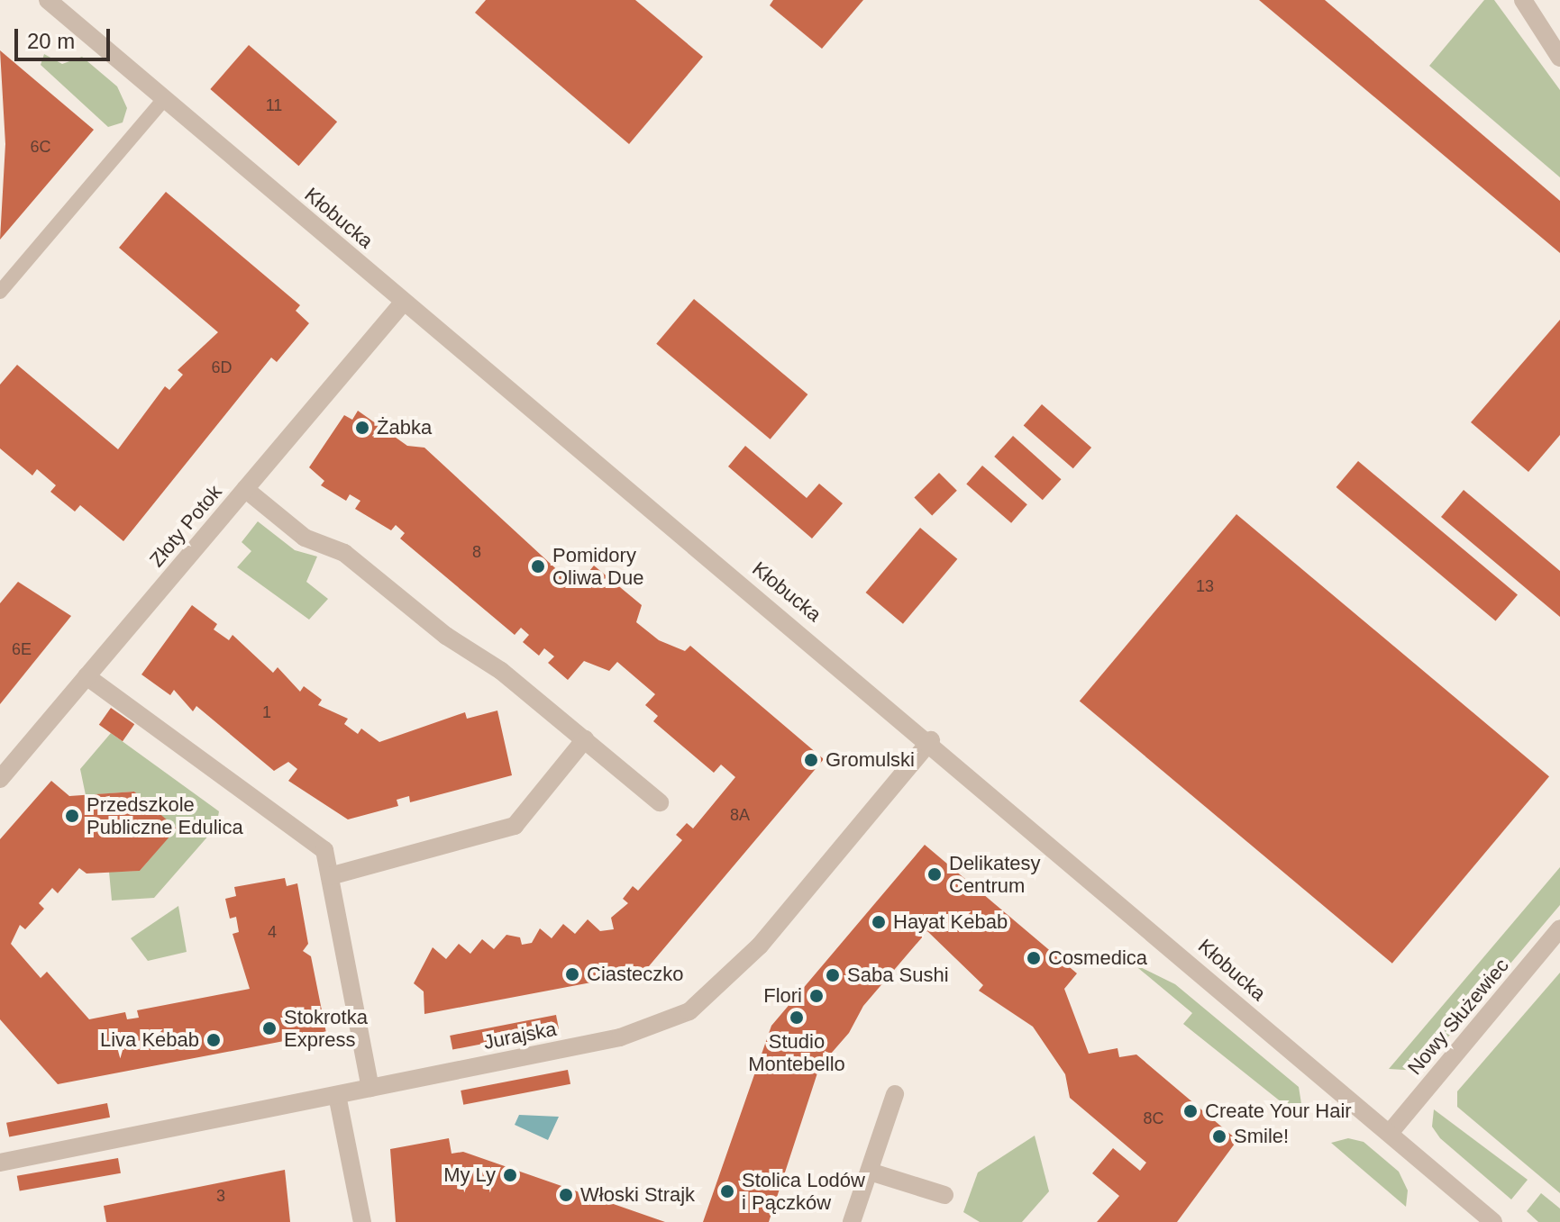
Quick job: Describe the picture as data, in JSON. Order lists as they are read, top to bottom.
{
  "streets": {
    "street": [
      "Kłobucka",
      "Złoty Potok",
      "Nowy Służewiec",
      "Jurajska"
    ]
  },
  "crossings": [
    ["Kłobucka", "Złoty Potok"],
    ["Kłobucka", "Nowy Służewiec"],
    ["Kłobucka", "Jurajska"]
  ],
  "places": [
    "Żabka",
    "Pomidory Oliwa Due",
    "Gromulski",
    "Przedszkole Publiczne Edulica",
    "Delikatesy Centrum",
    "Hayat Kebab",
    "Cosmedica",
    "Ciasteczko",
    "Saba Sushi",
    "Flori",
    "Studio Montebello",
    "Stokrotka Express",
    "Liva Kebab",
    "Create Your Hair",
    "Smile!",
    "My Ly",
    "Stolica Lodów i Pączków",
    "Włoski Strajk"
  ],
  "house_numbers": [
    "11",
    "6C",
    "6D",
    "8",
    "13",
    "6E",
    "1",
    "8A",
    "4",
    "8C",
    "3"
  ],
  "scale_bar": "20 m"
}
